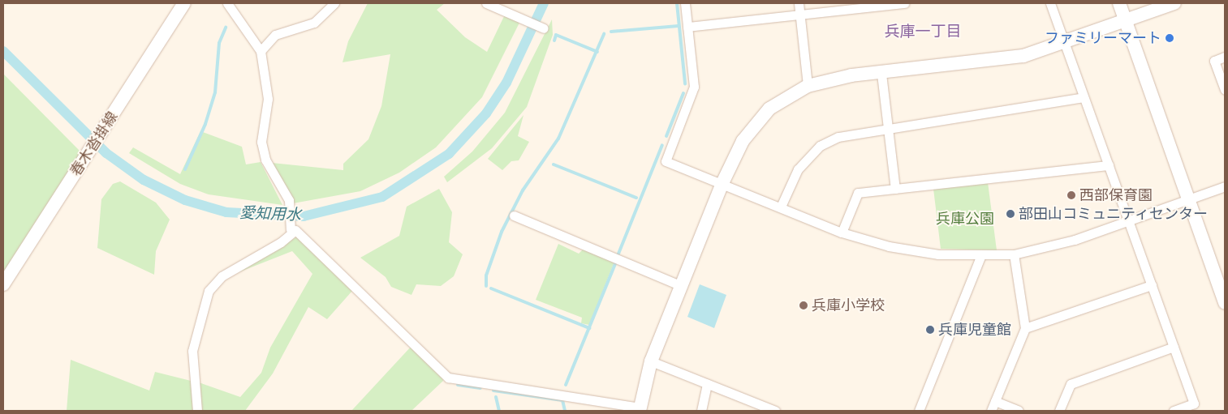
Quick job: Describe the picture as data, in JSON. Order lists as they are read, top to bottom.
{
  "streets": {
    "street": ["春木沓掛線"]
  },
  "districts": ["兵庫一丁目"],
  "water": ["愛知用水"],
  "parks": ["兵庫公園"],
  "places": [
    "ファミリーマート",
    "西部保育園",
    "部田山コミュニティセンター",
    "兵庫小学校",
    "兵庫児童館"
  ]
}
